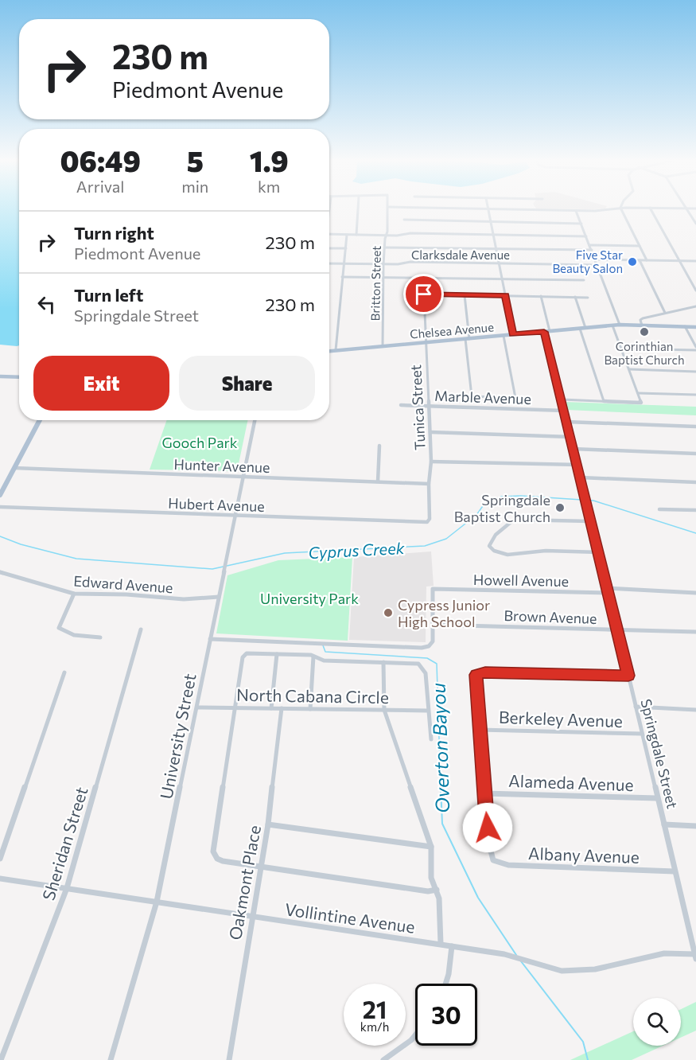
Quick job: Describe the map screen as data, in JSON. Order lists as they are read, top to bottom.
{
  "streets": {
    "main road": ["Chelsea Avenue"],
    "street": [
      "Clarksdale Avenue",
      "Britton Street",
      "Marble Avenue",
      "Tunica Street",
      "Hunter Avenue",
      "Hubert Avenue",
      "Howell Avenue",
      "Edward Avenue",
      "Brown Avenue",
      "North Cabana Circle",
      "Berkeley Avenue",
      "University Street",
      "Springdale Street",
      "Alameda Avenue",
      "Sheridan Street",
      "Albany Avenue",
      "Oakmont Place",
      "Vollintine Avenue"
    ]
  },
  "crossings": [
    ["Clarksdale Avenue", "Britton Street"],
    ["Britton Street", "Chelsea Avenue"],
    ["Chelsea Avenue", "Tunica Street"],
    ["Chelsea Avenue", "Springdale Street"],
    ["Marble Avenue", "Tunica Street"],
    ["Marble Avenue", "Springdale Street"],
    ["Tunica Street", "Hunter Avenue"],
    ["Tunica Street", "Hubert Avenue"],
    ["Hunter Avenue", "University Street"],
    ["Hubert Avenue", "University Street"],
    ["Howell Avenue", "Brown Avenue"],
    ["Howell Avenue", "Springdale Street"],
    ["Edward Avenue", "University Street"],
    ["Brown Avenue", "Springdale Street"],
    ["North Cabana Circle", "University Street"],
    ["North Cabana Circle", "Oakmont Place"],
    ["Berkeley Avenue", "Springdale Street"],
    ["University Street", "Vollintine Avenue"],
    ["Springdale Street", "Alameda Avenue"],
    ["Springdale Street", "Albany Avenue"],
    ["Springdale Street", "Vollintine Avenue"],
    ["Alameda Avenue", "Albany Avenue"],
    ["Sheridan Street", "Vollintine Avenue"],
    ["Oakmont Place", "Vollintine Avenue"]
  ],
  "water": ["Cyprus Creek", "Overton Bayou"],
  "parks": ["Gooch Park", "University Park"],
  "places": [
    "Five Star Beauty Salon",
    "Corinthian Baptist Church",
    "Springdale Baptist Church",
    "Cypress Junior High School"
  ],
  "page": {
    "turn": ["230 m", "Piedmont Avenue"],
    "eta": [
      "06:49",
      "Arrival",
      "5",
      "min",
      "1.9",
      "km"
    ],
    "list": [
      {
        "name": "Turn right",
        "note": "Piedmont Avenue",
        "value": "230 m"
      },
      {
        "name": "Turn left",
        "note": "Springdale Street",
        "value": "230 m"
      }
    ],
    "buttons": ["Exit", "Share"],
    "speed": "21 km/h",
    "limit": "30"
  }
}
